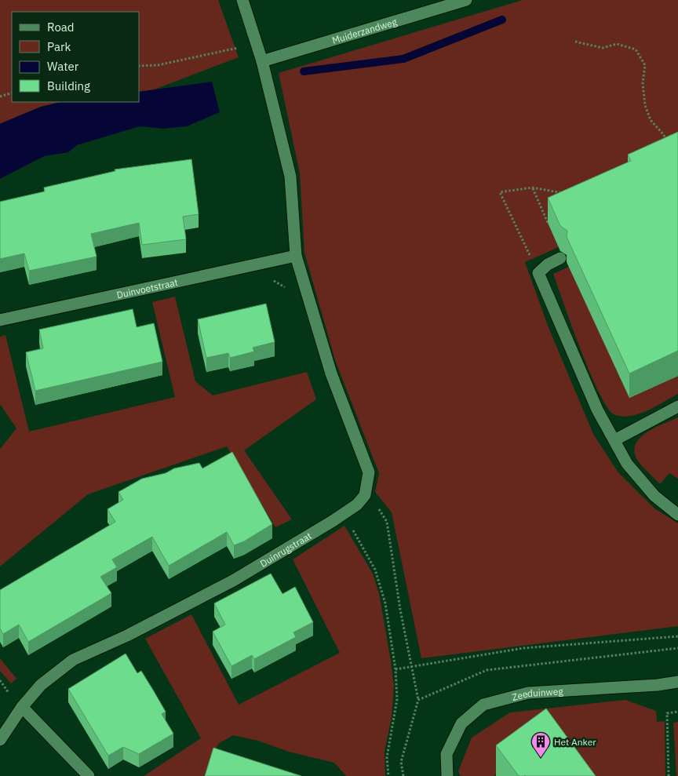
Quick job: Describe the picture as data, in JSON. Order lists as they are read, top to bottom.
{
  "streets": {
    "street": [
      "Muiderzandweg",
      "Duinvoetstraat",
      "Duinrugstraat",
      "Zeeduinweg"
    ]
  },
  "places": {
    "building": ["Het Anker"]
  },
  "legend": [
    "Road",
    "Park",
    "Water",
    "Building"
  ]
}
